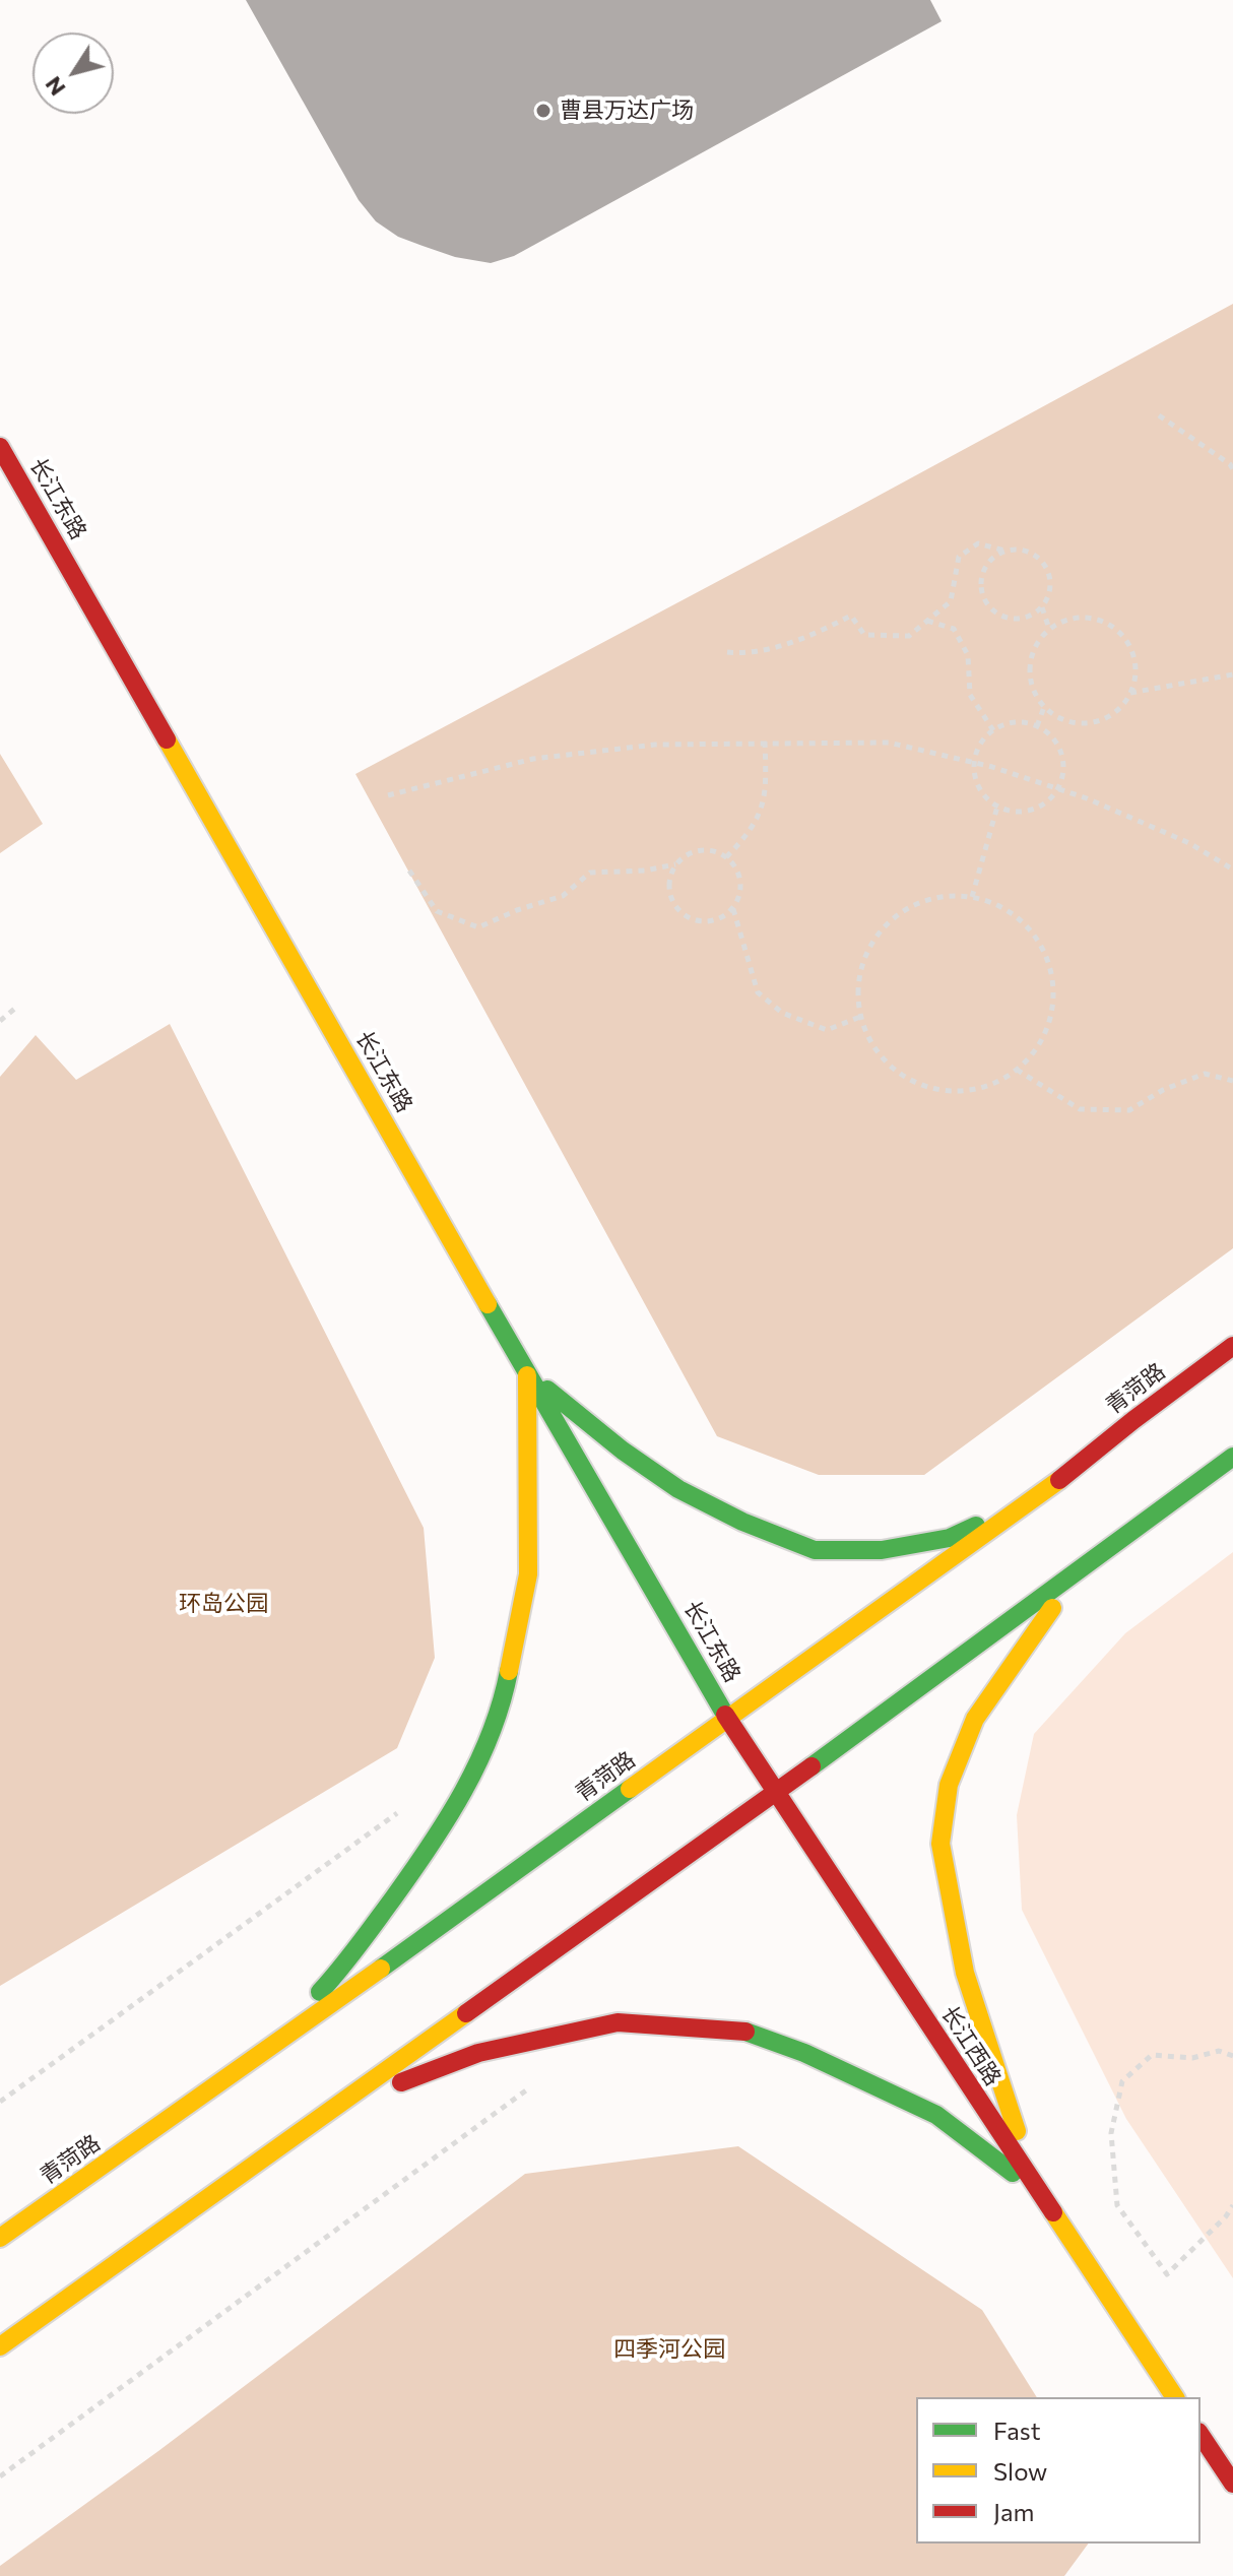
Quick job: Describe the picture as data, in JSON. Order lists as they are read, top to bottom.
{
  "streets": {
    "main road": ["长江东路", "青菏路", "长江西路"]
  },
  "crossings": [
    ["长江东路", "青菏路"],
    ["长江东路", "长江西路"],
    ["青菏路", "长江西路"]
  ],
  "parks": ["环岛公园", "四季河公园"],
  "places": ["曹县万达广场"],
  "legend": ["Fast", "Slow", "Jam"],
  "north": "bottom left"
}
